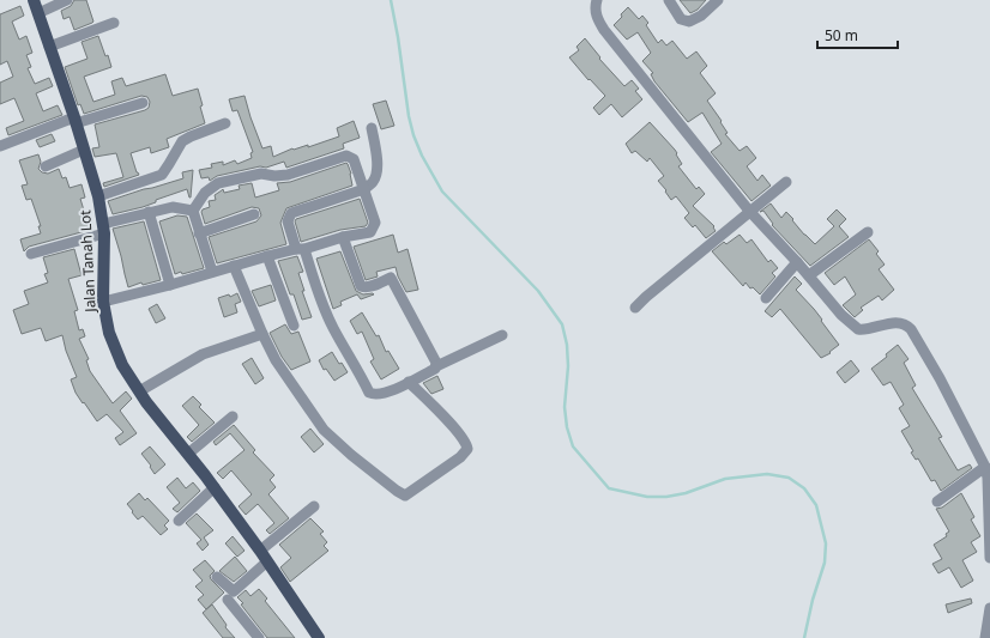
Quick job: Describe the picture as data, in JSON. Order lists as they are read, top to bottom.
{
  "streets": {
    "main road": ["Jalan Tanah Lot"]
  },
  "scale_bar": "50 m"
}
